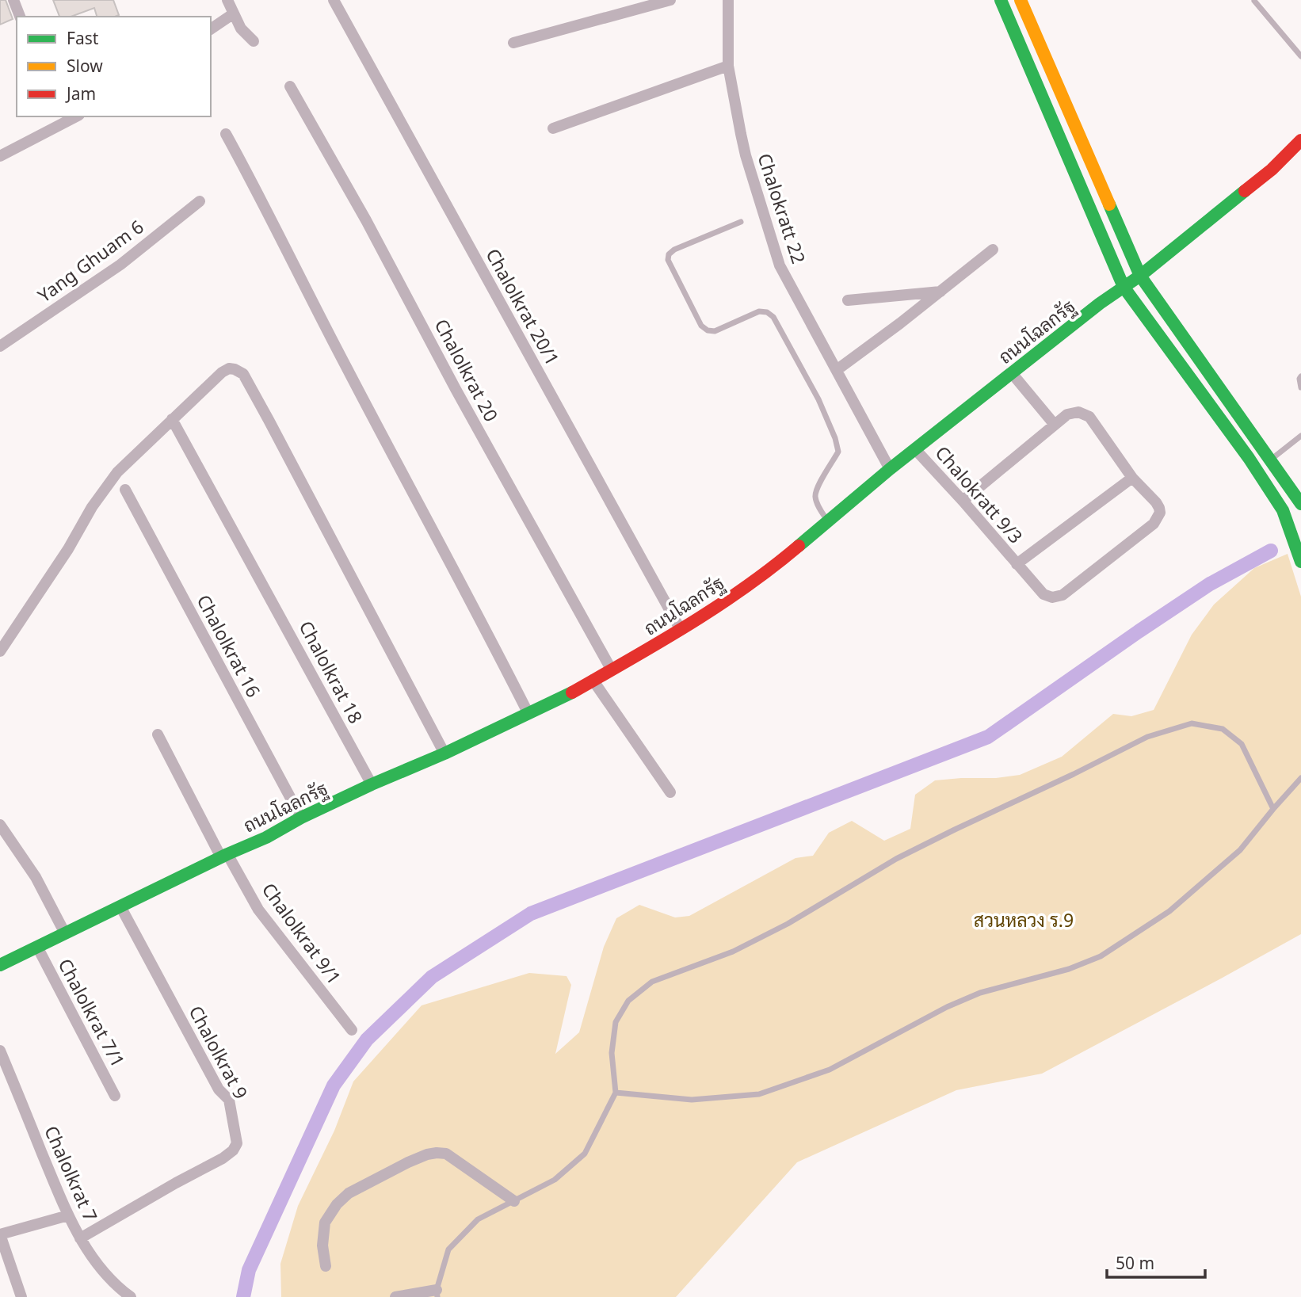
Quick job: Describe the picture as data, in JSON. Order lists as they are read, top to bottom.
{
  "streets": {
    "street": [
      "Chalokratt 22",
      "Yang Ghuam 6",
      "Chalolkrat 20/1",
      "ถนนโฉลกรัฐ",
      "Chalolkrat 20",
      "Chalokratt 9/3",
      "Chalolkrat 16",
      "Chalolkrat 18",
      "Chalolkrat 9/1",
      "Chalolkrat 7/1",
      "Chalolkrat 9",
      "Chalolkrat 7"
    ]
  },
  "crossings": [
    ["Chalokratt 22", "ถนนโฉลกรัฐ"],
    ["Chalolkrat 20/1", "ถนนโฉลกรัฐ"],
    ["ถนนโฉลกรัฐ", "Chalolkrat 20"],
    ["ถนนโฉลกรัฐ", "Chalokratt 9/3"],
    ["ถนนโฉลกรัฐ", "Chalolkrat 16"],
    ["ถนนโฉลกรัฐ", "Chalolkrat 18"],
    ["ถนนโฉลกรัฐ", "Chalolkrat 9/1"],
    ["ถนนโฉลกรัฐ", "Chalolkrat 7/1"],
    ["ถนนโฉลกรัฐ", "Chalolkrat 9"],
    ["Chalolkrat 9", "Chalolkrat 7"]
  ],
  "parks": ["สวนหลวง ร.9"],
  "legend": ["Fast", "Slow", "Jam"],
  "scale_bar": "50 m"
}
